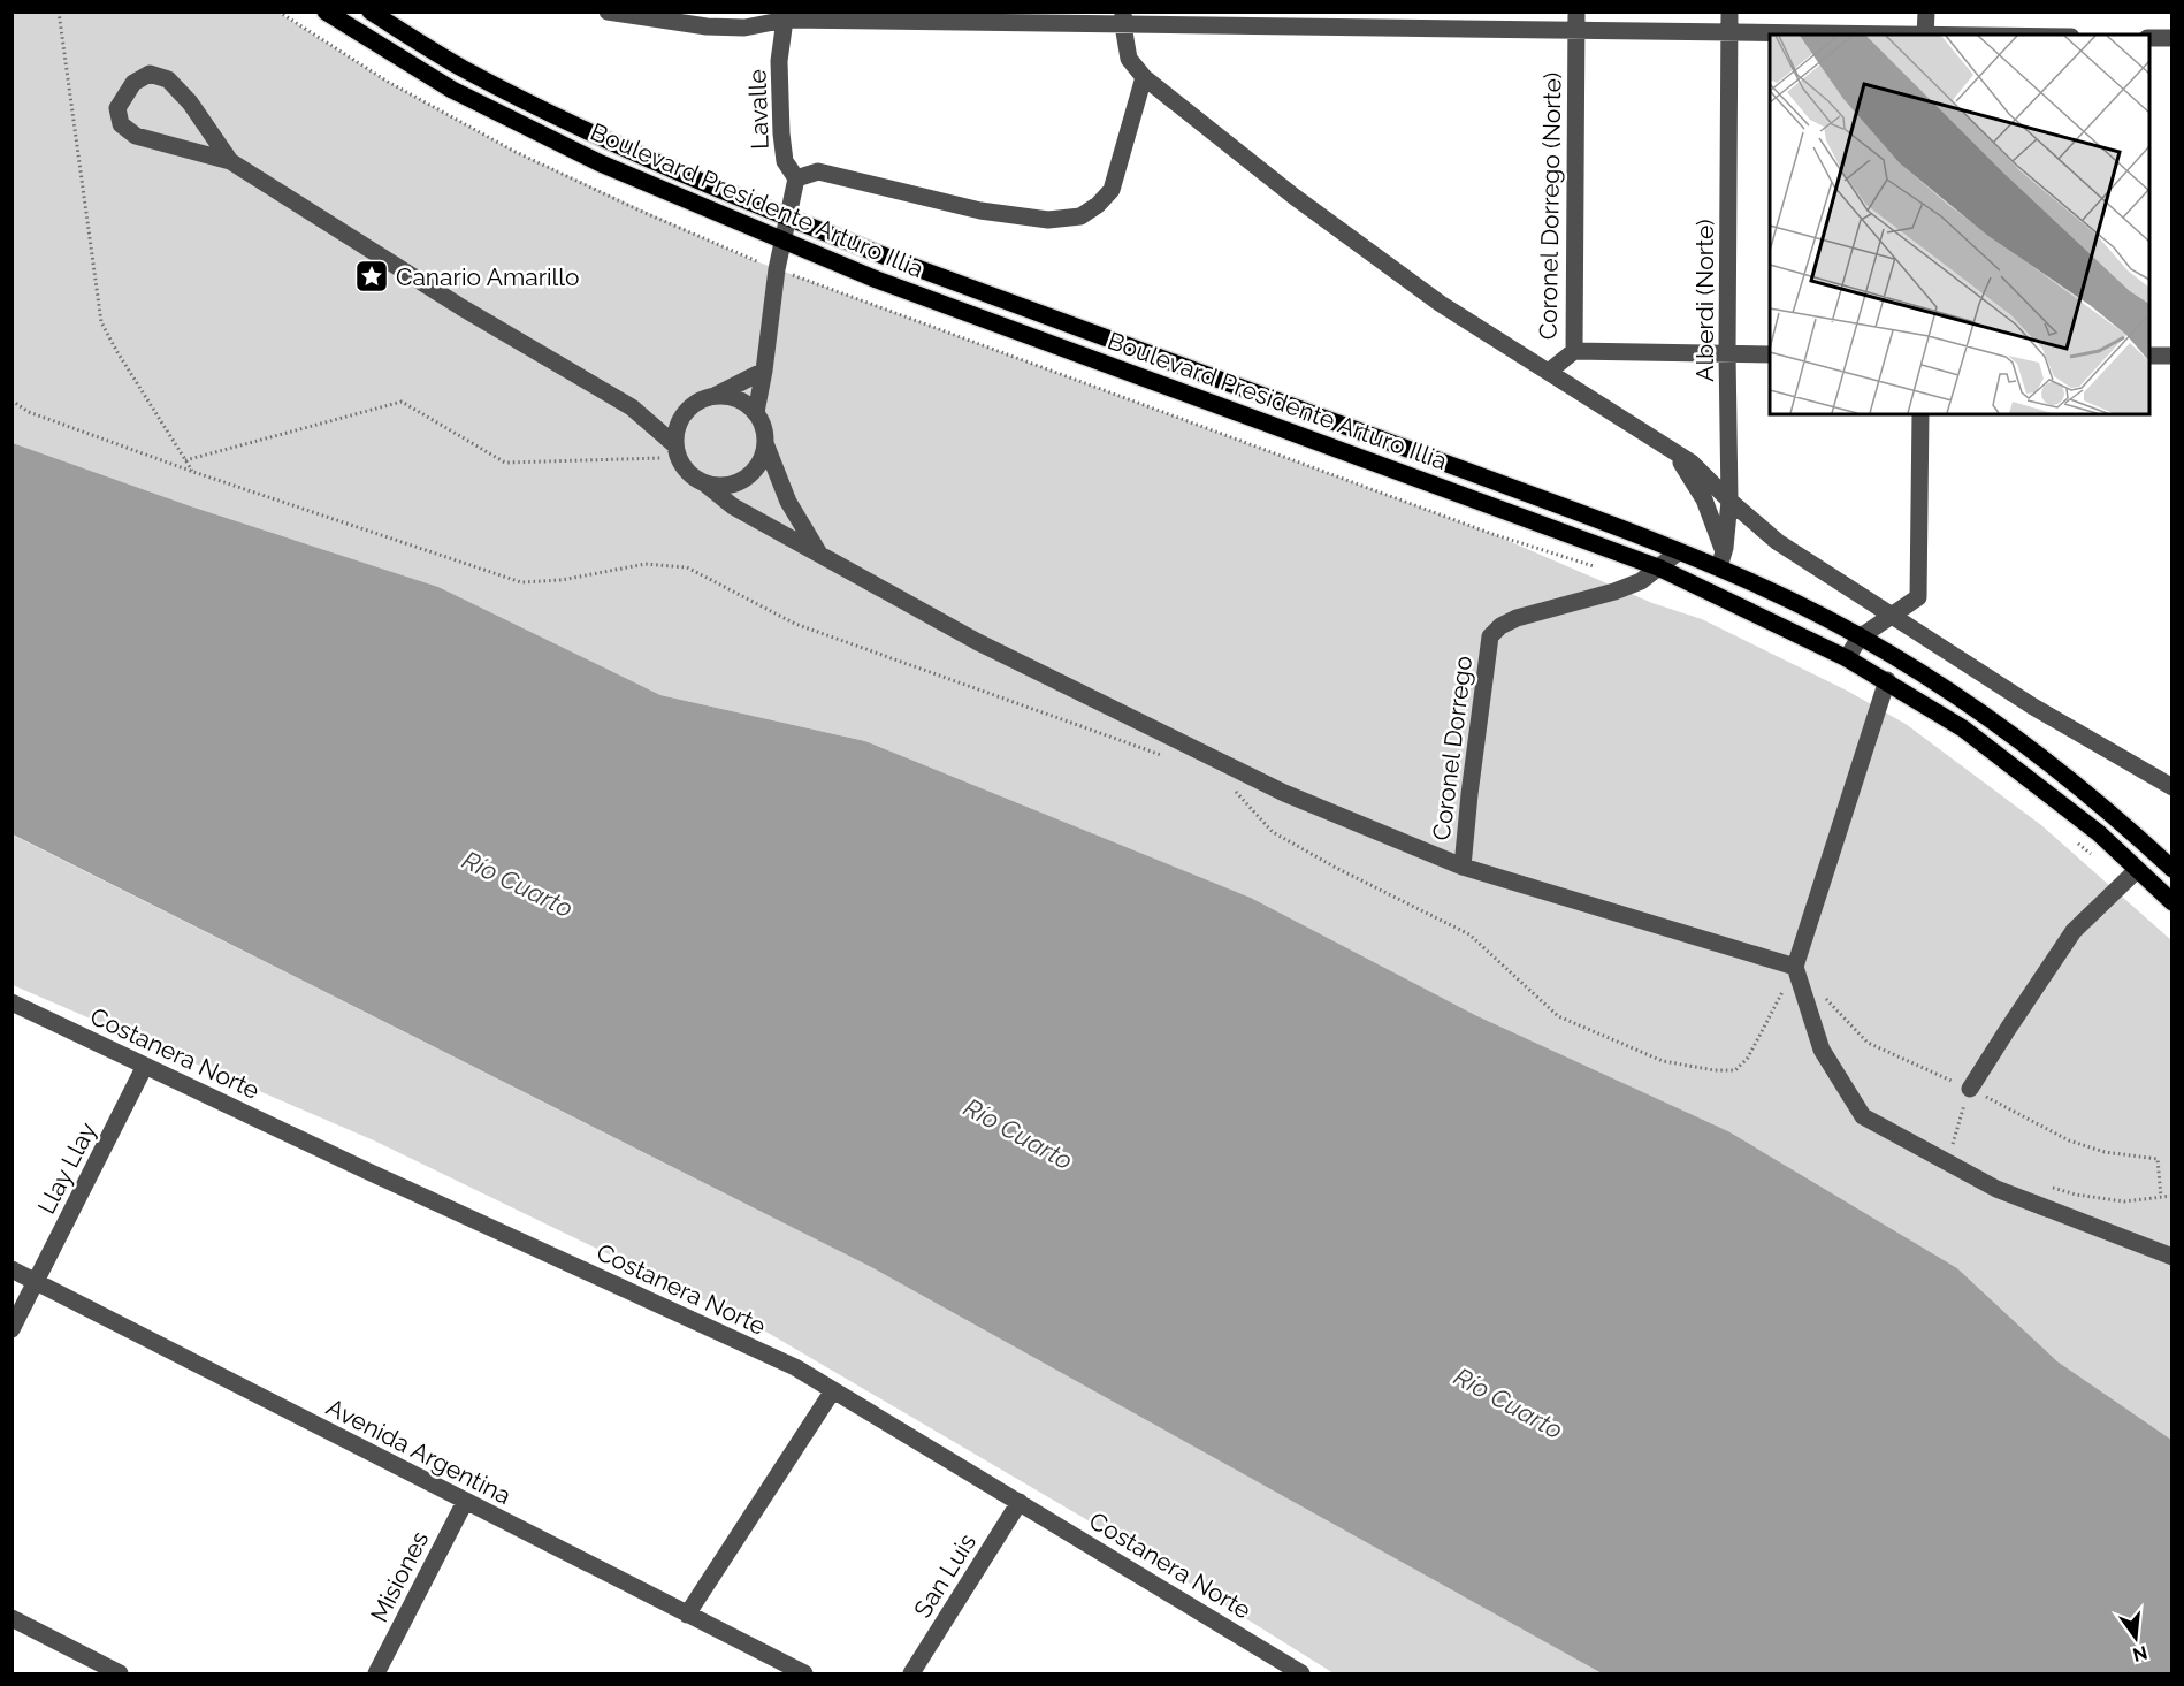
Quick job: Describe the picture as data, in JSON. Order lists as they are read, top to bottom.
{
  "streets": {
    "main road": ["Boulevard Presidente Arturo Illia"],
    "street": [
      "Lavalle",
      "Coronel Dorrego (Norte)",
      "Alberdi (Norte)",
      "Coronel Dorrego",
      "Costanera Norte",
      "Llay Llay",
      "Avenida Argentina",
      "San Luis",
      "Misiones"
    ]
  },
  "crossings": [
    ["Boulevard Presidente Arturo Illia", "Alberdi (Norte)"],
    ["Boulevard Presidente Arturo Illia", "Coronel Dorrego"],
    ["Costanera Norte", "Llay Llay"],
    ["Costanera Norte", "San Luis"],
    ["Llay Llay", "Avenida Argentina"],
    ["Avenida Argentina", "Misiones"]
  ],
  "water": ["Río Cuarto"],
  "places": {
    "place": ["Canario Amarillo"]
  },
  "north": "bottom"
}
